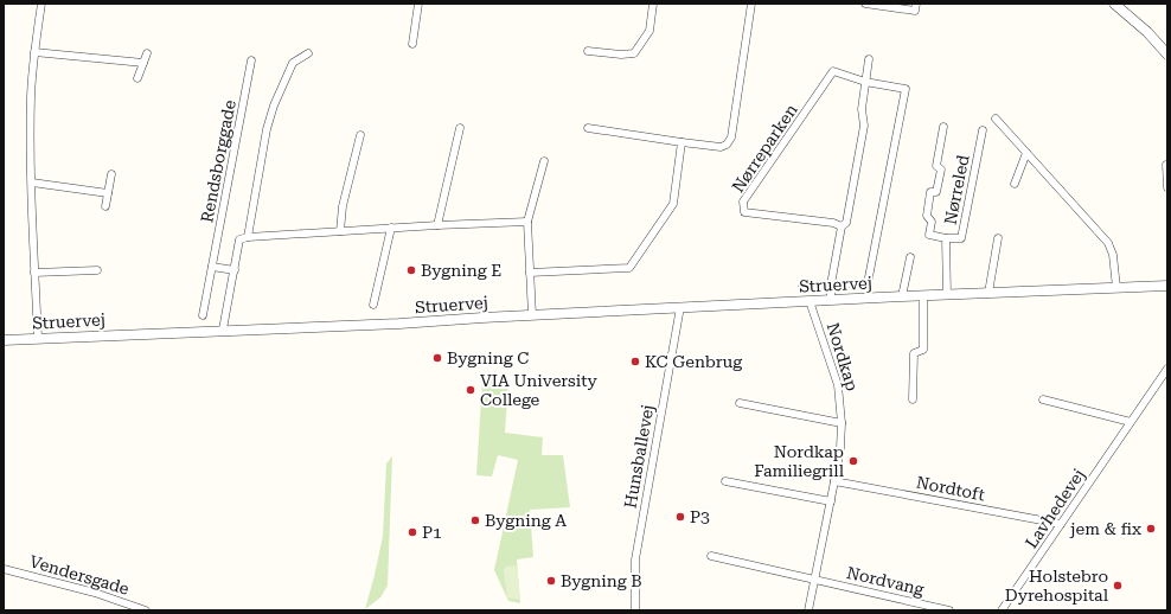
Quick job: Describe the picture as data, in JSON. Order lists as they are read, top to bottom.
{
  "streets": {
    "street": [
      "Nørreparken",
      "Rendsborggade",
      "Nørreled",
      "Struervej",
      "Nordkap",
      "Hunsballevej",
      "Nordtoft",
      "Lavhedevej",
      "Vendersgade",
      "Nordvang"
    ]
  },
  "crossings": [
    ["Nørreled", "Struervej"],
    ["Struervej", "Nordkap"],
    ["Struervej", "Hunsballevej"],
    ["Nordkap", "Nordtoft"],
    ["Nordkap", "Nordvang"],
    ["Nordtoft", "Lavhedevej"]
  ],
  "places": [
    "Bygning E",
    "Bygning C",
    "KC Genbrug",
    "VIA University College",
    "Nordkap Familiegrill",
    "P3",
    "Bygning A",
    "jem & fix",
    "P1",
    "Bygning B",
    "Holstebro Dyrehospital"
  ]
}
